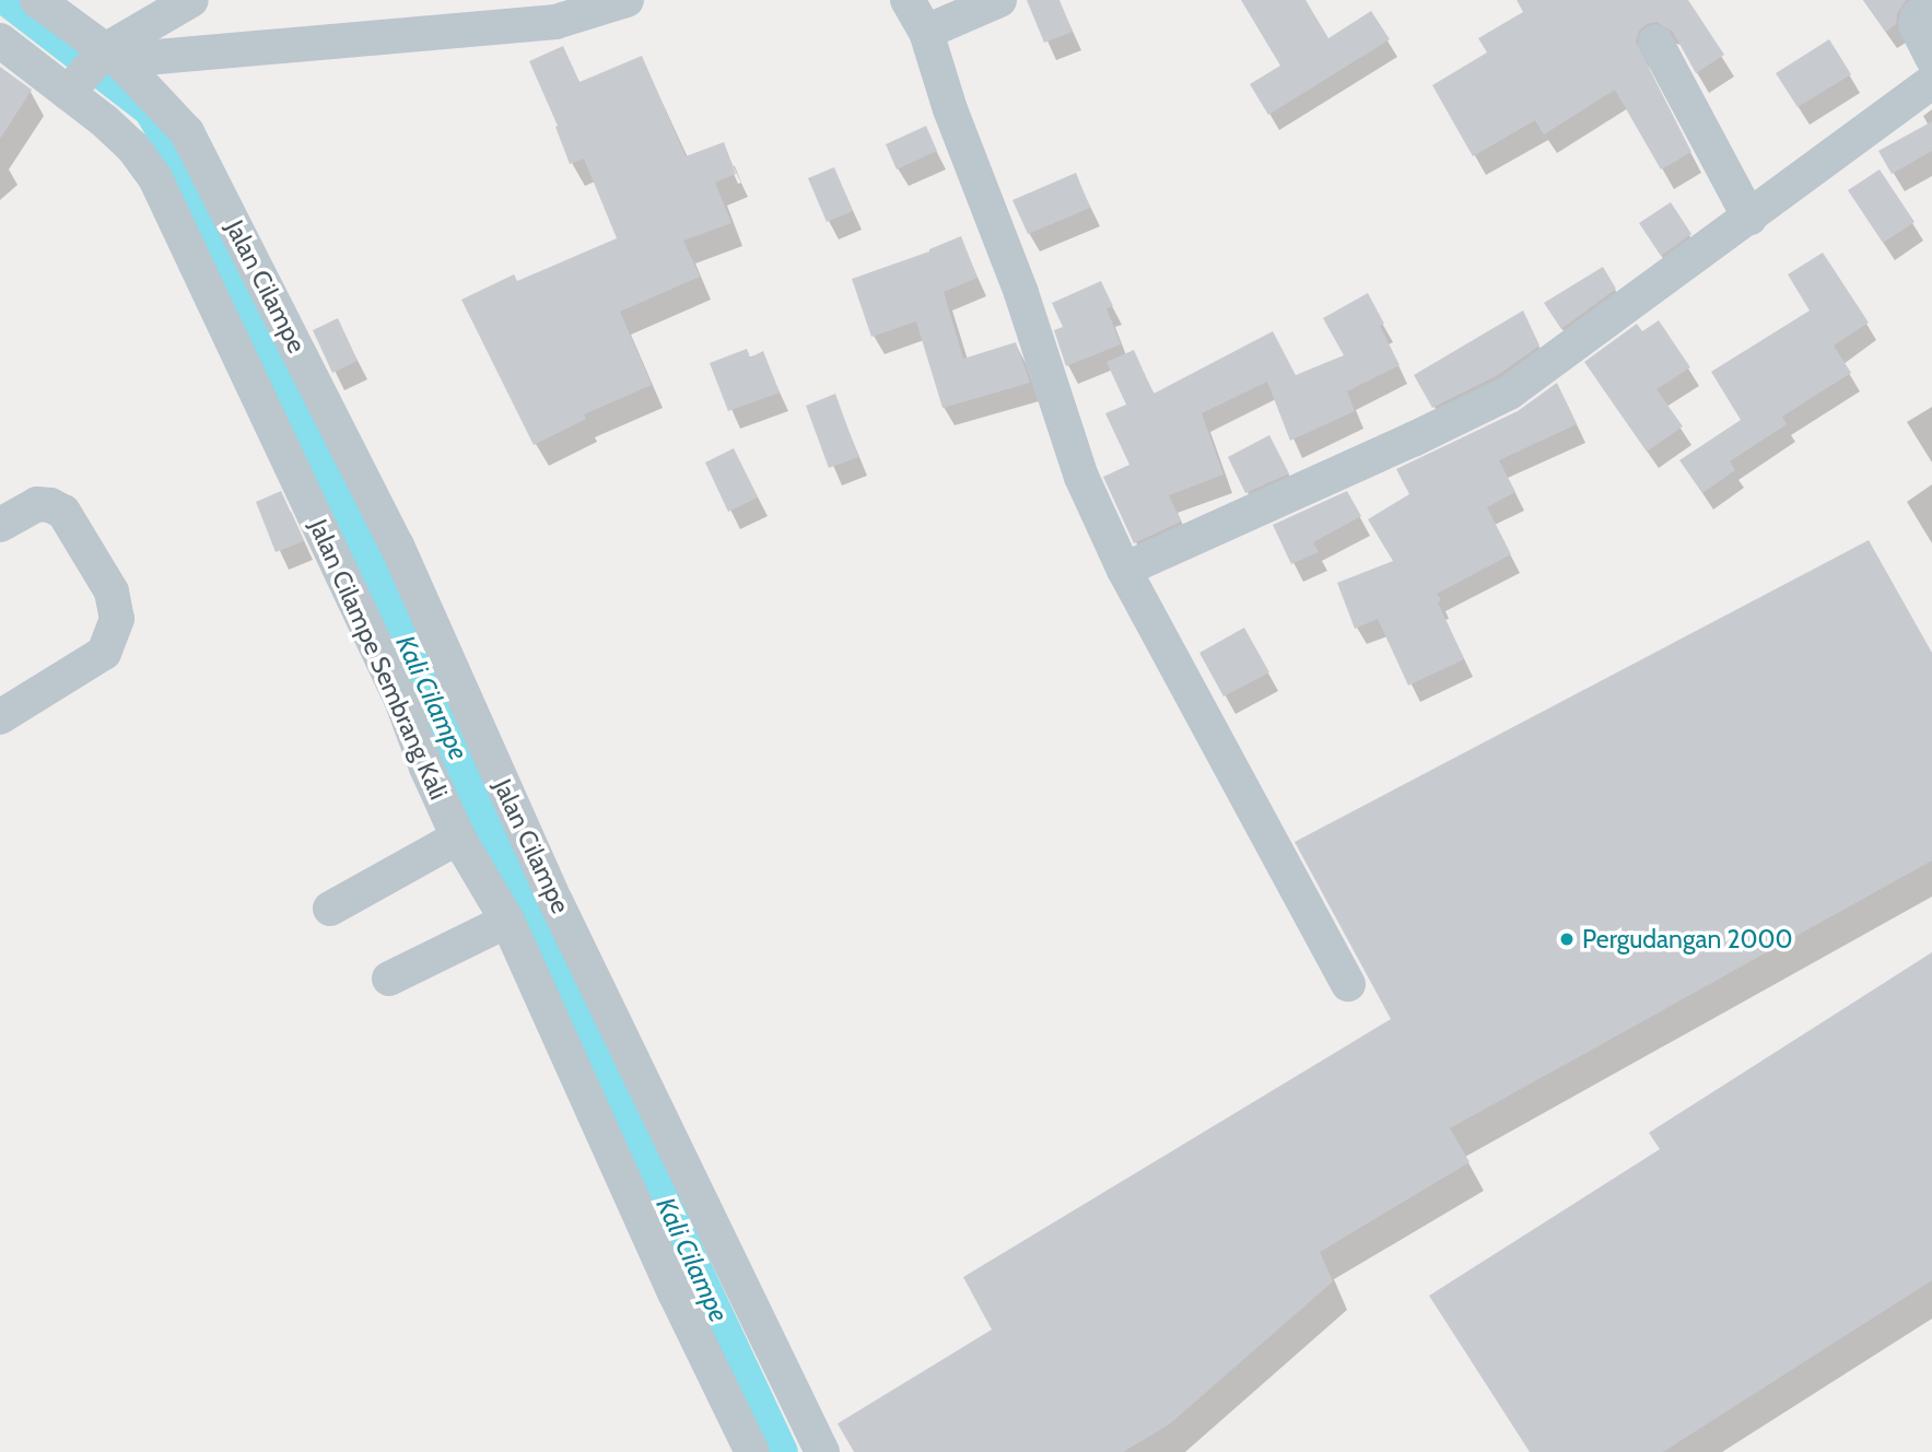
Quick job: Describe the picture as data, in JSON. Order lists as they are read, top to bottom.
{
  "streets": {
    "street": ["Jalan Cilampe", "Jalan Cilampe Sembrang Kali"]
  },
  "water": ["Kali Cilampe"],
  "places": ["Pergudangan 2000"]
}
